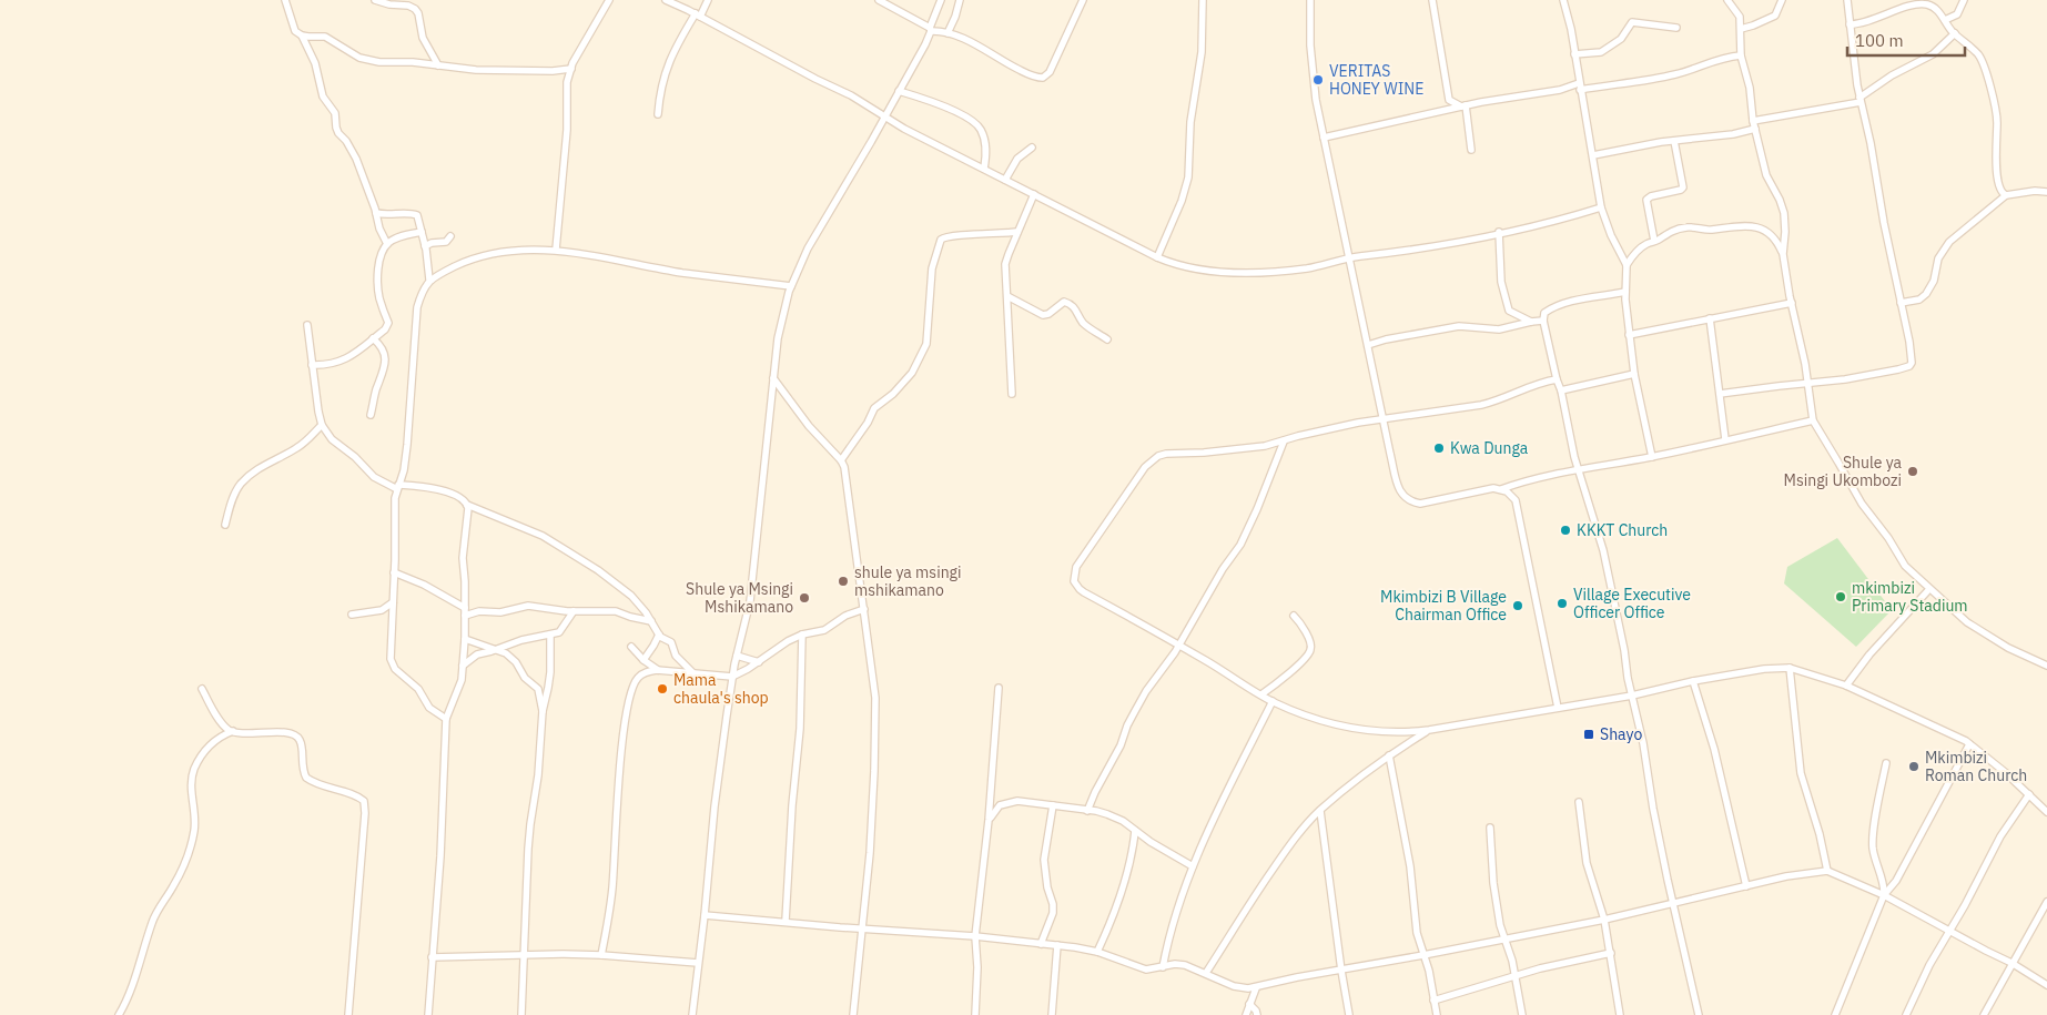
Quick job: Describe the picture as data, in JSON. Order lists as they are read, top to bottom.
{
  "places": {
    "other": [
      "VERITAS HONEY WINE",
      "Kwa Dunga",
      "Shule ya Msingi Ukombozi",
      "KKKT Church",
      "shule ya msingi mshikamano",
      "mkimbizi Primary Stadium",
      "Shule ya Msingi Mshikamano",
      "Village Executive Officer Office",
      "Mkimbizi B Village Chairman Office",
      "Mama chaula's shop",
      "Mkimbizi Roman Church"
    ],
    "transit": ["Shayo"]
  },
  "scale_bar": "100 m"
}
